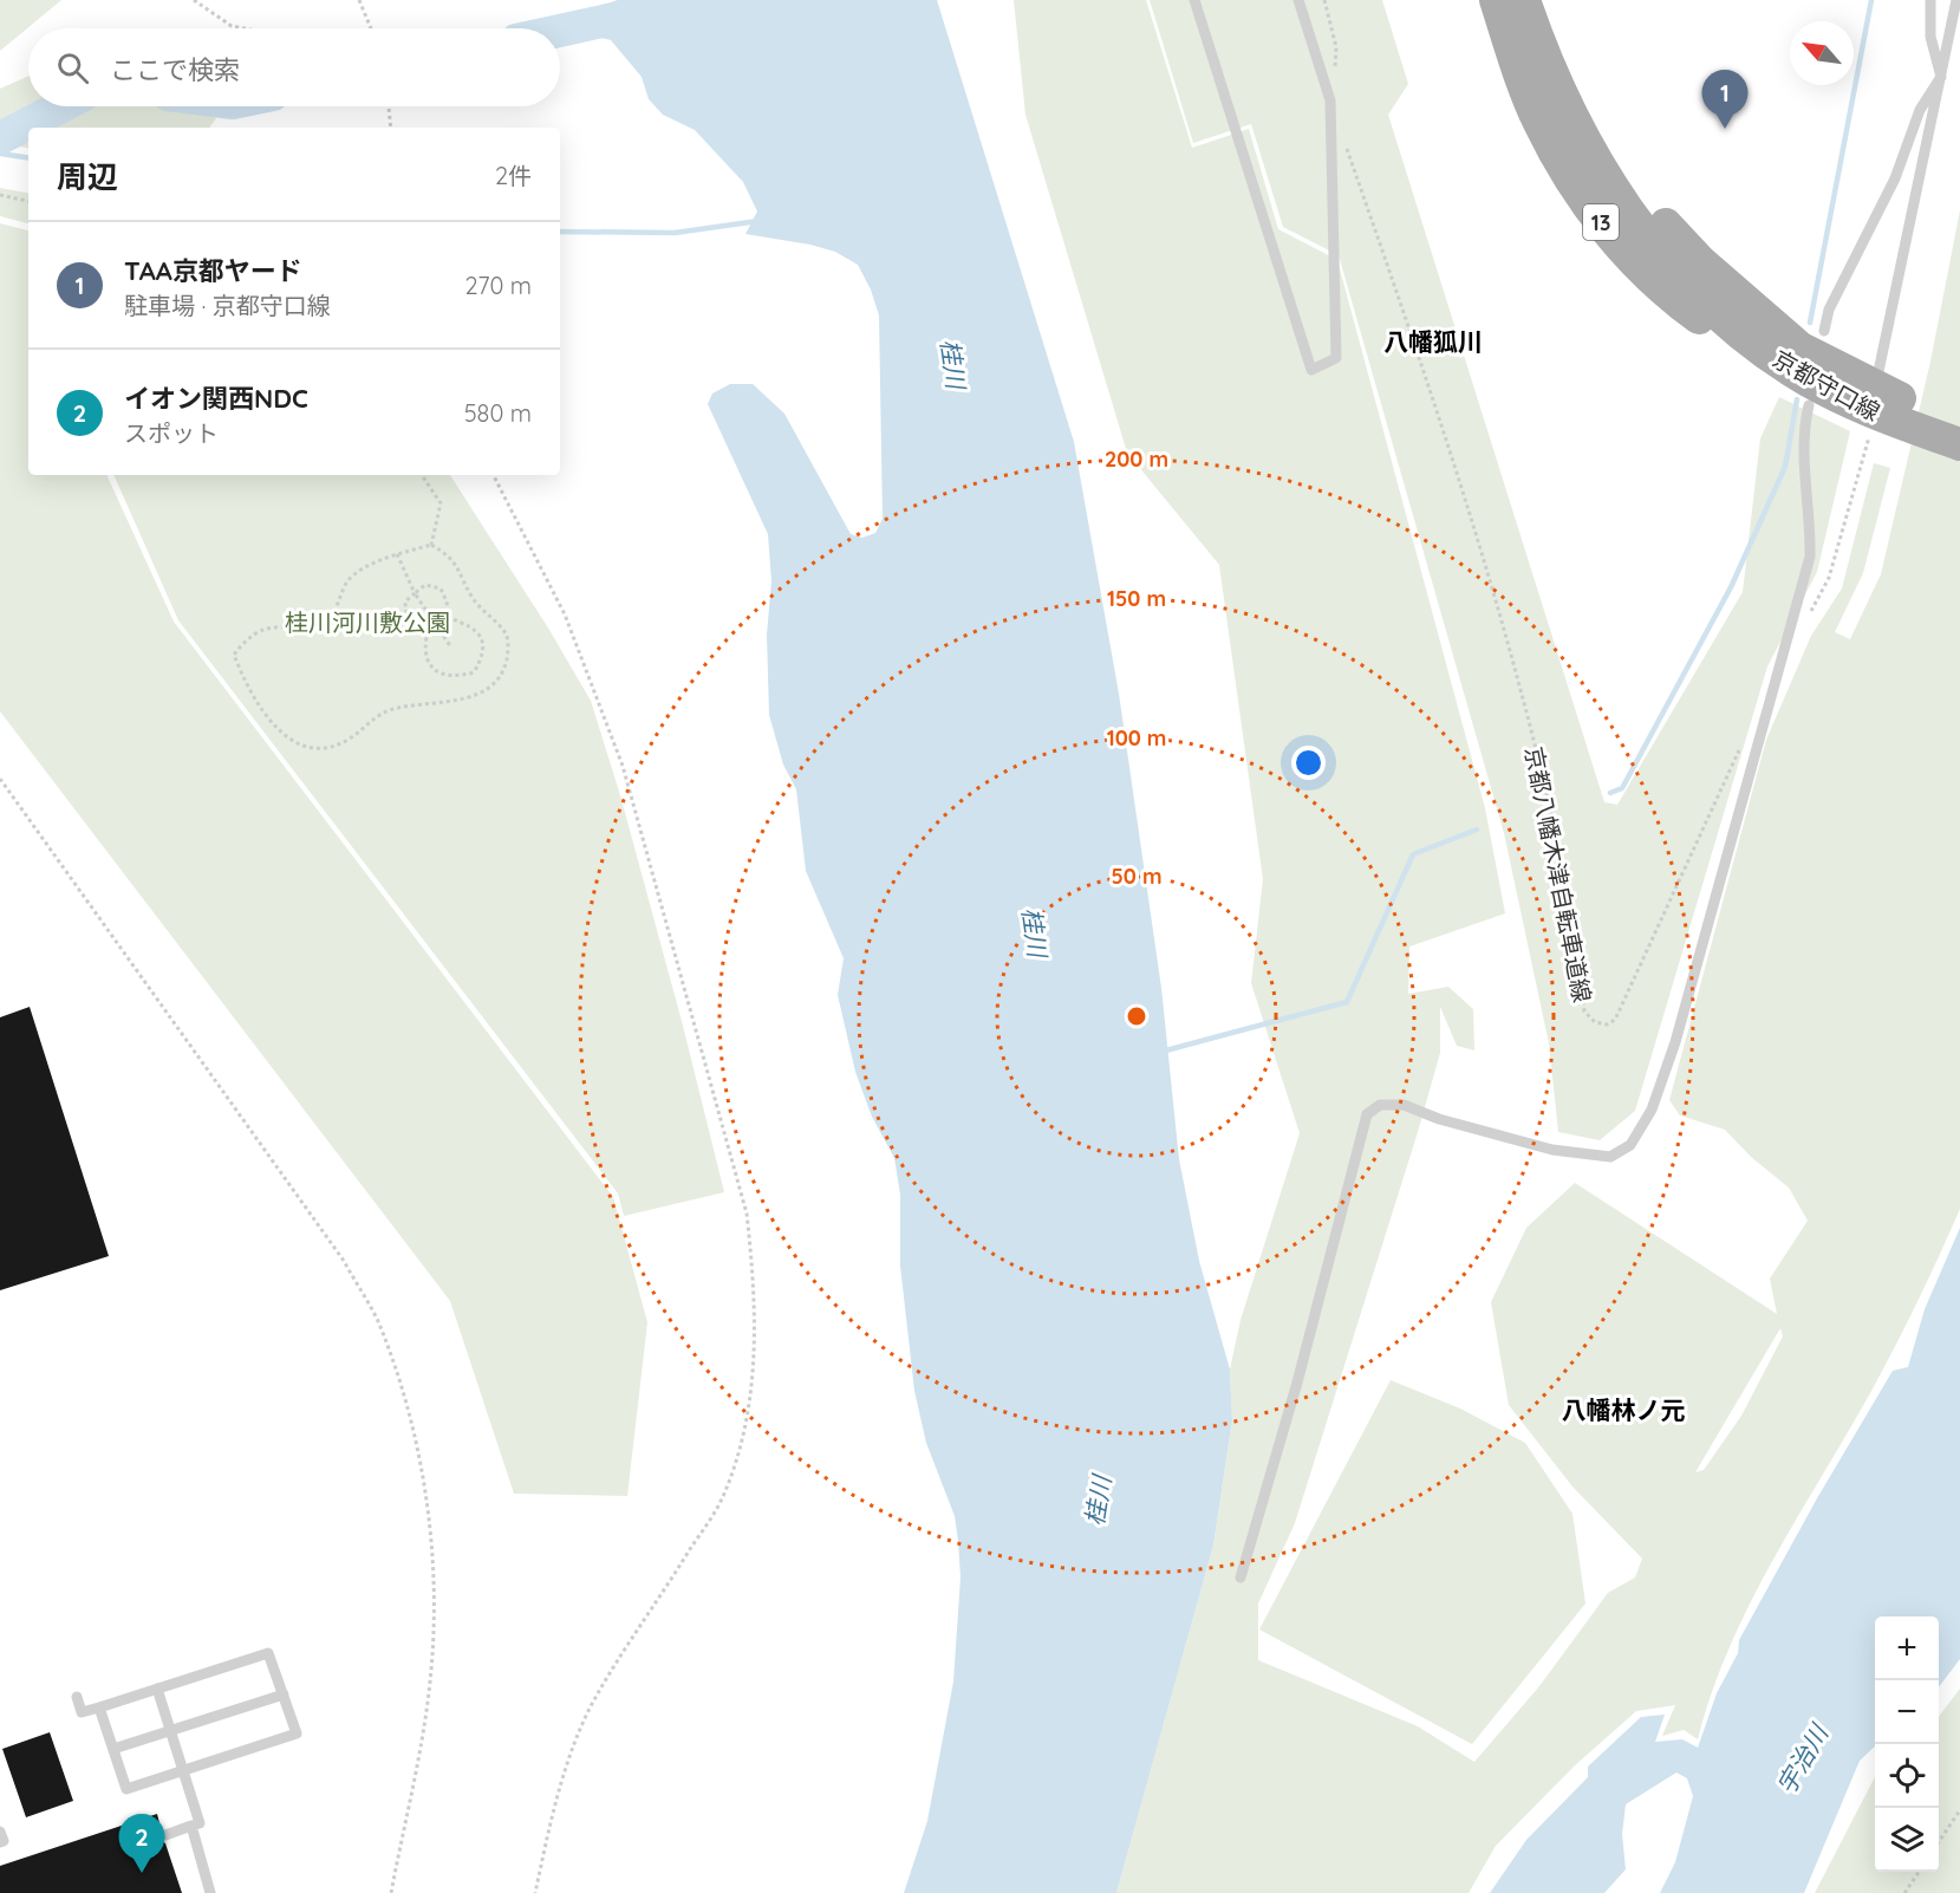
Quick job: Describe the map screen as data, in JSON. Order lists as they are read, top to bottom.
{
  "streets": {
    "main road": ["13", "京都守口線"],
    "path": ["京都八幡木津自転車道線"]
  },
  "crossings": [
    ["13", "京都守口線"]
  ],
  "districts": ["八幡狐川", "八幡林ノ元"],
  "water": ["桂川", "宇治川"],
  "parks": ["桂川河川敷公園"],
  "north": "top left",
  "page": {
    "search": "ここで検索",
    "pins": ["1", "2"],
    "heading": ["周辺", "2件"],
    "list": [
      {
        "mark": "1",
        "name": "TAA京都ヤード",
        "note": "駐車場 · 京都守口線",
        "value": "270 m"
      },
      {
        "mark": "2",
        "name": "イオン関西NDC",
        "note": "スポット",
        "value": "580 m"
      }
    ],
    "map_buttons": ["+", "−"]
  },
  "rings": [
    "200 m",
    "150 m",
    "100 m",
    "50 m"
  ]
}
